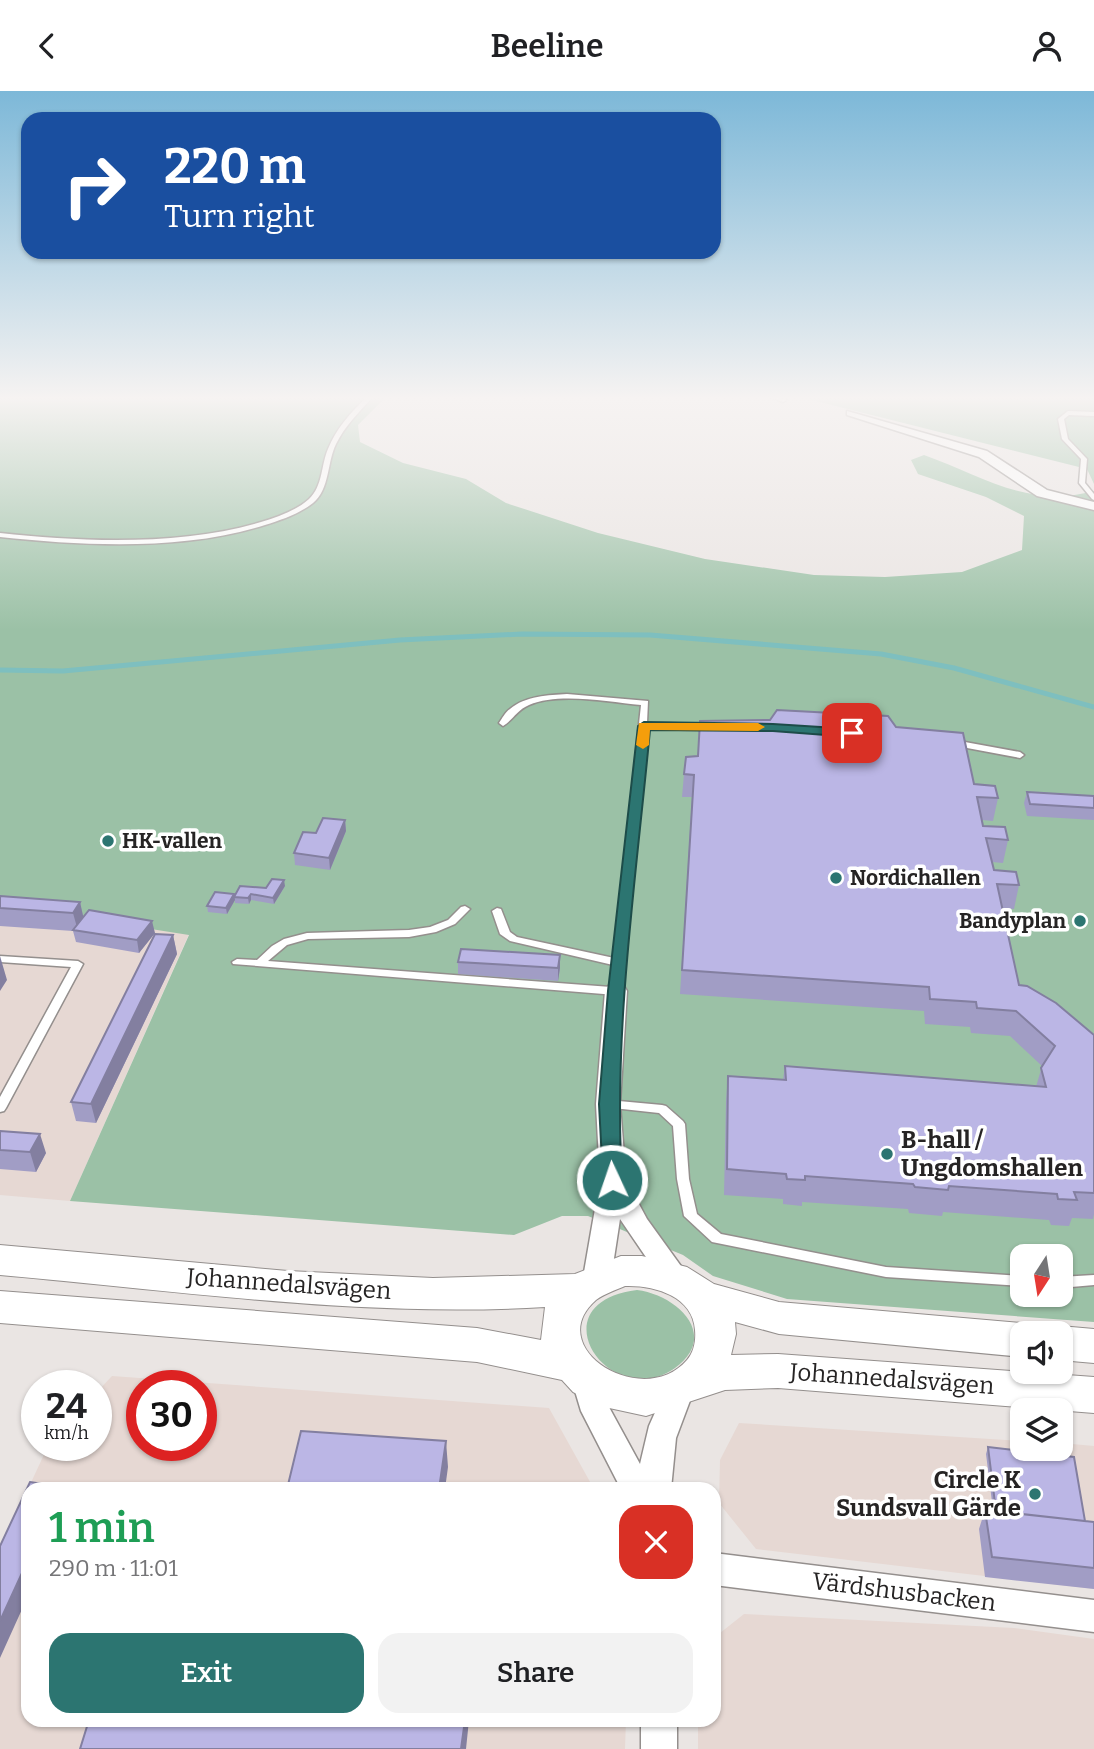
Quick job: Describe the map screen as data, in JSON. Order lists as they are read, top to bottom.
{
  "streets": {
    "main road": ["Johannedalsvägen"],
    "street": ["Värdshusbacken"]
  },
  "places": [
    "HK-vallen",
    "Nordichallen",
    "Bandyplan",
    "B-hall / Ungdomshallen",
    "Circle K Sundsvall Gärde"
  ],
  "north": "bottom",
  "page": {
    "header": "Beeline",
    "turn": ["220 m", "Turn right"],
    "speed": "24 km/h",
    "limit": "30",
    "heading": ["1 min", "290 m · 11:01"],
    "buttons": ["Exit", "Share"]
  }
}
